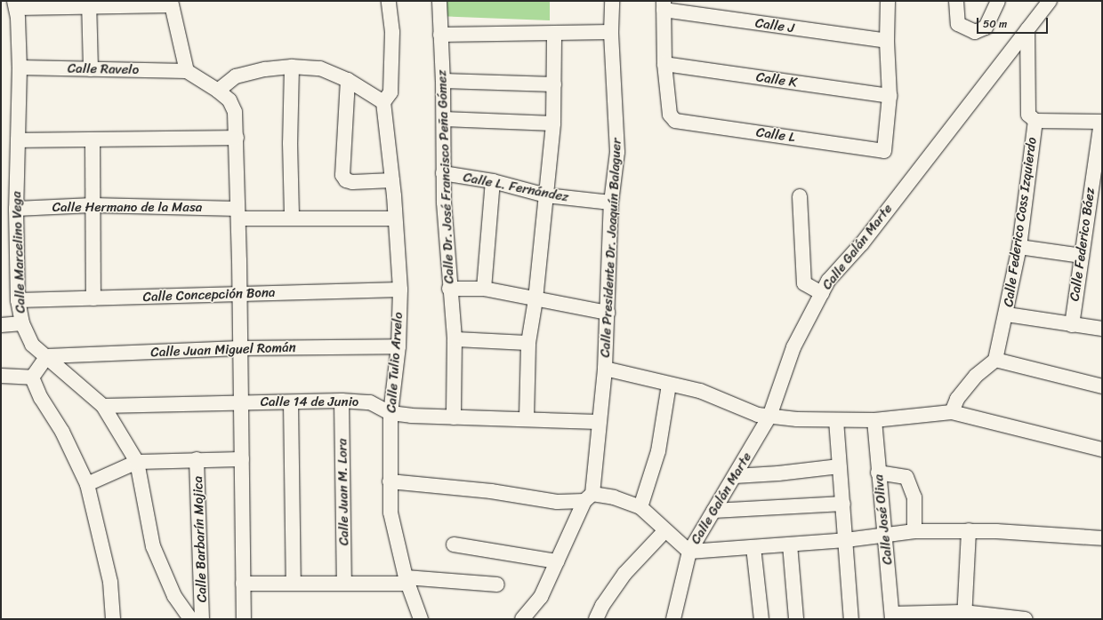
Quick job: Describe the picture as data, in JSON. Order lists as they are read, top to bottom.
{
  "streets": {
    "street": [
      "Calle J",
      "Calle Ravelo",
      "Calle K",
      "Calle L",
      "Calle Dr. José Francisco Peña Gómez",
      "Calle L. Fernández",
      "Calle Hermano de la Masa",
      "Calle Federico Coss Izquierdo",
      "Calle Federico Báez",
      "Calle Galán Marte",
      "Calle Presidente Dr. Joaquín Balaguer",
      "Calle Marcelino Vega",
      "Calle Concepción Bona",
      "Calle Juan Miguel Román",
      "Calle Tulio Arvelo",
      "Calle 14 de Junio",
      "Calle Juan M. Lora",
      "Calle José Oliva",
      "Calle Barbarín Mojica"
    ]
  },
  "crossings": [
    ["Calle Ravelo", "Calle Marcelino Vega"],
    ["Calle K", "Calle L"],
    ["Calle Dr. José Francisco Peña Gómez", "Calle L. Fernández"],
    ["Calle Dr. José Francisco Peña Gómez", "Calle 14 de Junio"],
    ["Calle L. Fernández", "Calle Presidente Dr. Joaquín Balaguer"],
    ["Calle Hermano de la Masa", "Calle Marcelino Vega"],
    ["Calle Hermano de la Masa", "Calle Tulio Arvelo"],
    ["Calle Presidente Dr. Joaquín Balaguer", "Calle 14 de Junio"],
    ["Calle Marcelino Vega", "Calle Concepción Bona"],
    ["Calle Marcelino Vega", "Calle Juan Miguel Román"],
    ["Calle Marcelino Vega", "Calle 14 de Junio"],
    ["Calle Concepción Bona", "Calle Tulio Arvelo"],
    ["Calle Juan Miguel Román", "Calle Tulio Arvelo"],
    ["Calle Tulio Arvelo", "Calle 14 de Junio"],
    ["Calle 14 de Junio", "Calle Juan M. Lora"]
  ],
  "scale_bar": "50 m"
}
